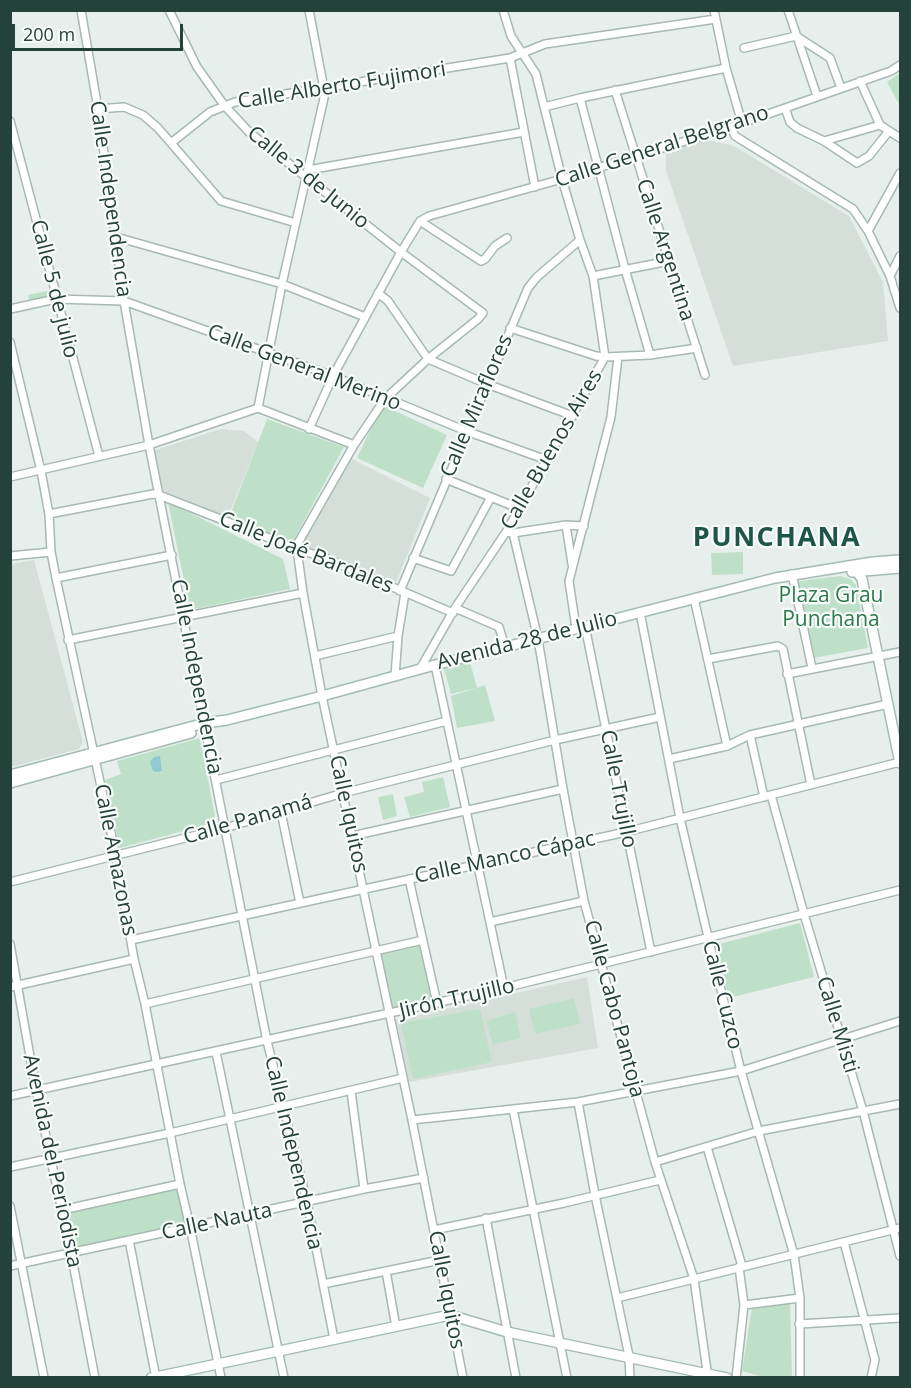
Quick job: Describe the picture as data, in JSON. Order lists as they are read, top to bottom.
{
  "streets": {
    "main road": ["Avenida 28 de Julio"],
    "street": [
      "Calle Alberto Fujimori",
      "Calle General Belgrano",
      "Calle 3 de Junio",
      "Calle Independencia",
      "Calle Argentina",
      "Calle 5 de julio",
      "Calle General Merino",
      "Calle Miraflores",
      "Calle Buenos Aires",
      "Calle Joaé Bardales",
      "Calle Trujillo",
      "Calle Iquitos",
      "Calle Panamá",
      "Calle Manco Cápac",
      "Calle Amazonas",
      "Calle Cuzco",
      "Jirón Trujillo",
      "Calle Cabo Pantoja",
      "Calle Misti",
      "Avenida del Periodista",
      "Calle Nauta"
    ]
  },
  "crossings": [
    ["Calle Alberto Fujimori", "Calle 3 de Junio"],
    ["Calle Alberto Fujimori", "Calle Buenos Aires"],
    ["Calle General Belgrano", "Calle Argentina"],
    ["Calle General Belgrano", "Calle Buenos Aires"],
    ["Calle Independencia", "Calle General Merino"],
    ["Calle Independencia", "Calle Joaé Bardales"],
    ["Calle Independencia", "Avenida 28 de Julio"],
    ["Calle Independencia", "Calle Panamá"],
    ["Calle Independencia", "Calle Manco Cápac"],
    ["Calle Independencia", "Jirón Trujillo"],
    ["Calle Independencia", "Calle Nauta"],
    ["Calle 5 de julio", "Calle General Merino"],
    ["Calle General Merino", "Calle Miraflores"],
    ["Calle General Merino", "Calle Buenos Aires"],
    ["Calle Miraflores", "Calle Buenos Aires"],
    ["Calle Miraflores", "Calle Joaé Bardales"],
    ["Calle Miraflores", "Avenida 28 de Julio"],
    ["Calle Buenos Aires", "Calle Joaé Bardales"],
    ["Calle Buenos Aires", "Avenida 28 de Julio"],
    ["Calle Buenos Aires", "Calle Cabo Pantoja"],
    ["Calle Joaé Bardales", "Avenida 28 de Julio"],
    ["Calle Joaé Bardales", "Calle Iquitos"],
    ["Avenida 28 de Julio", "Calle Trujillo"],
    ["Avenida 28 de Julio", "Calle Iquitos"],
    ["Avenida 28 de Julio", "Calle Amazonas"],
    ["Avenida 28 de Julio", "Calle Cuzco"],
    ["Avenida 28 de Julio", "Calle Cabo Pantoja"],
    ["Calle Trujillo", "Calle Panamá"],
    ["Calle Trujillo", "Calle Manco Cápac"],
    ["Calle Trujillo", "Jirón Trujillo"],
    ["Calle Iquitos", "Calle Panamá"],
    ["Calle Iquitos", "Calle Manco Cápac"],
    ["Calle Iquitos", "Jirón Trujillo"],
    ["Calle Iquitos", "Calle Nauta"],
    ["Calle Panamá", "Calle Amazonas"],
    ["Calle Panamá", "Calle Cuzco"],
    ["Calle Panamá", "Calle Cabo Pantoja"],
    ["Calle Manco Cápac", "Calle Amazonas"],
    ["Calle Manco Cápac", "Calle Cuzco"],
    ["Calle Manco Cápac", "Calle Cabo Pantoja"],
    ["Calle Manco Cápac", "Calle Misti"],
    ["Calle Amazonas", "Jirón Trujillo"],
    ["Calle Amazonas", "Calle Nauta"],
    ["Calle Cuzco", "Jirón Trujillo"],
    ["Jirón Trujillo", "Calle Cabo Pantoja"],
    ["Jirón Trujillo", "Calle Misti"],
    ["Jirón Trujillo", "Avenida del Periodista"],
    ["Avenida del Periodista", "Calle Nauta"]
  ],
  "districts": ["PUNCHANA"],
  "parks": ["Plaza Grau Punchana"],
  "scale_bar": "200 m"
}
